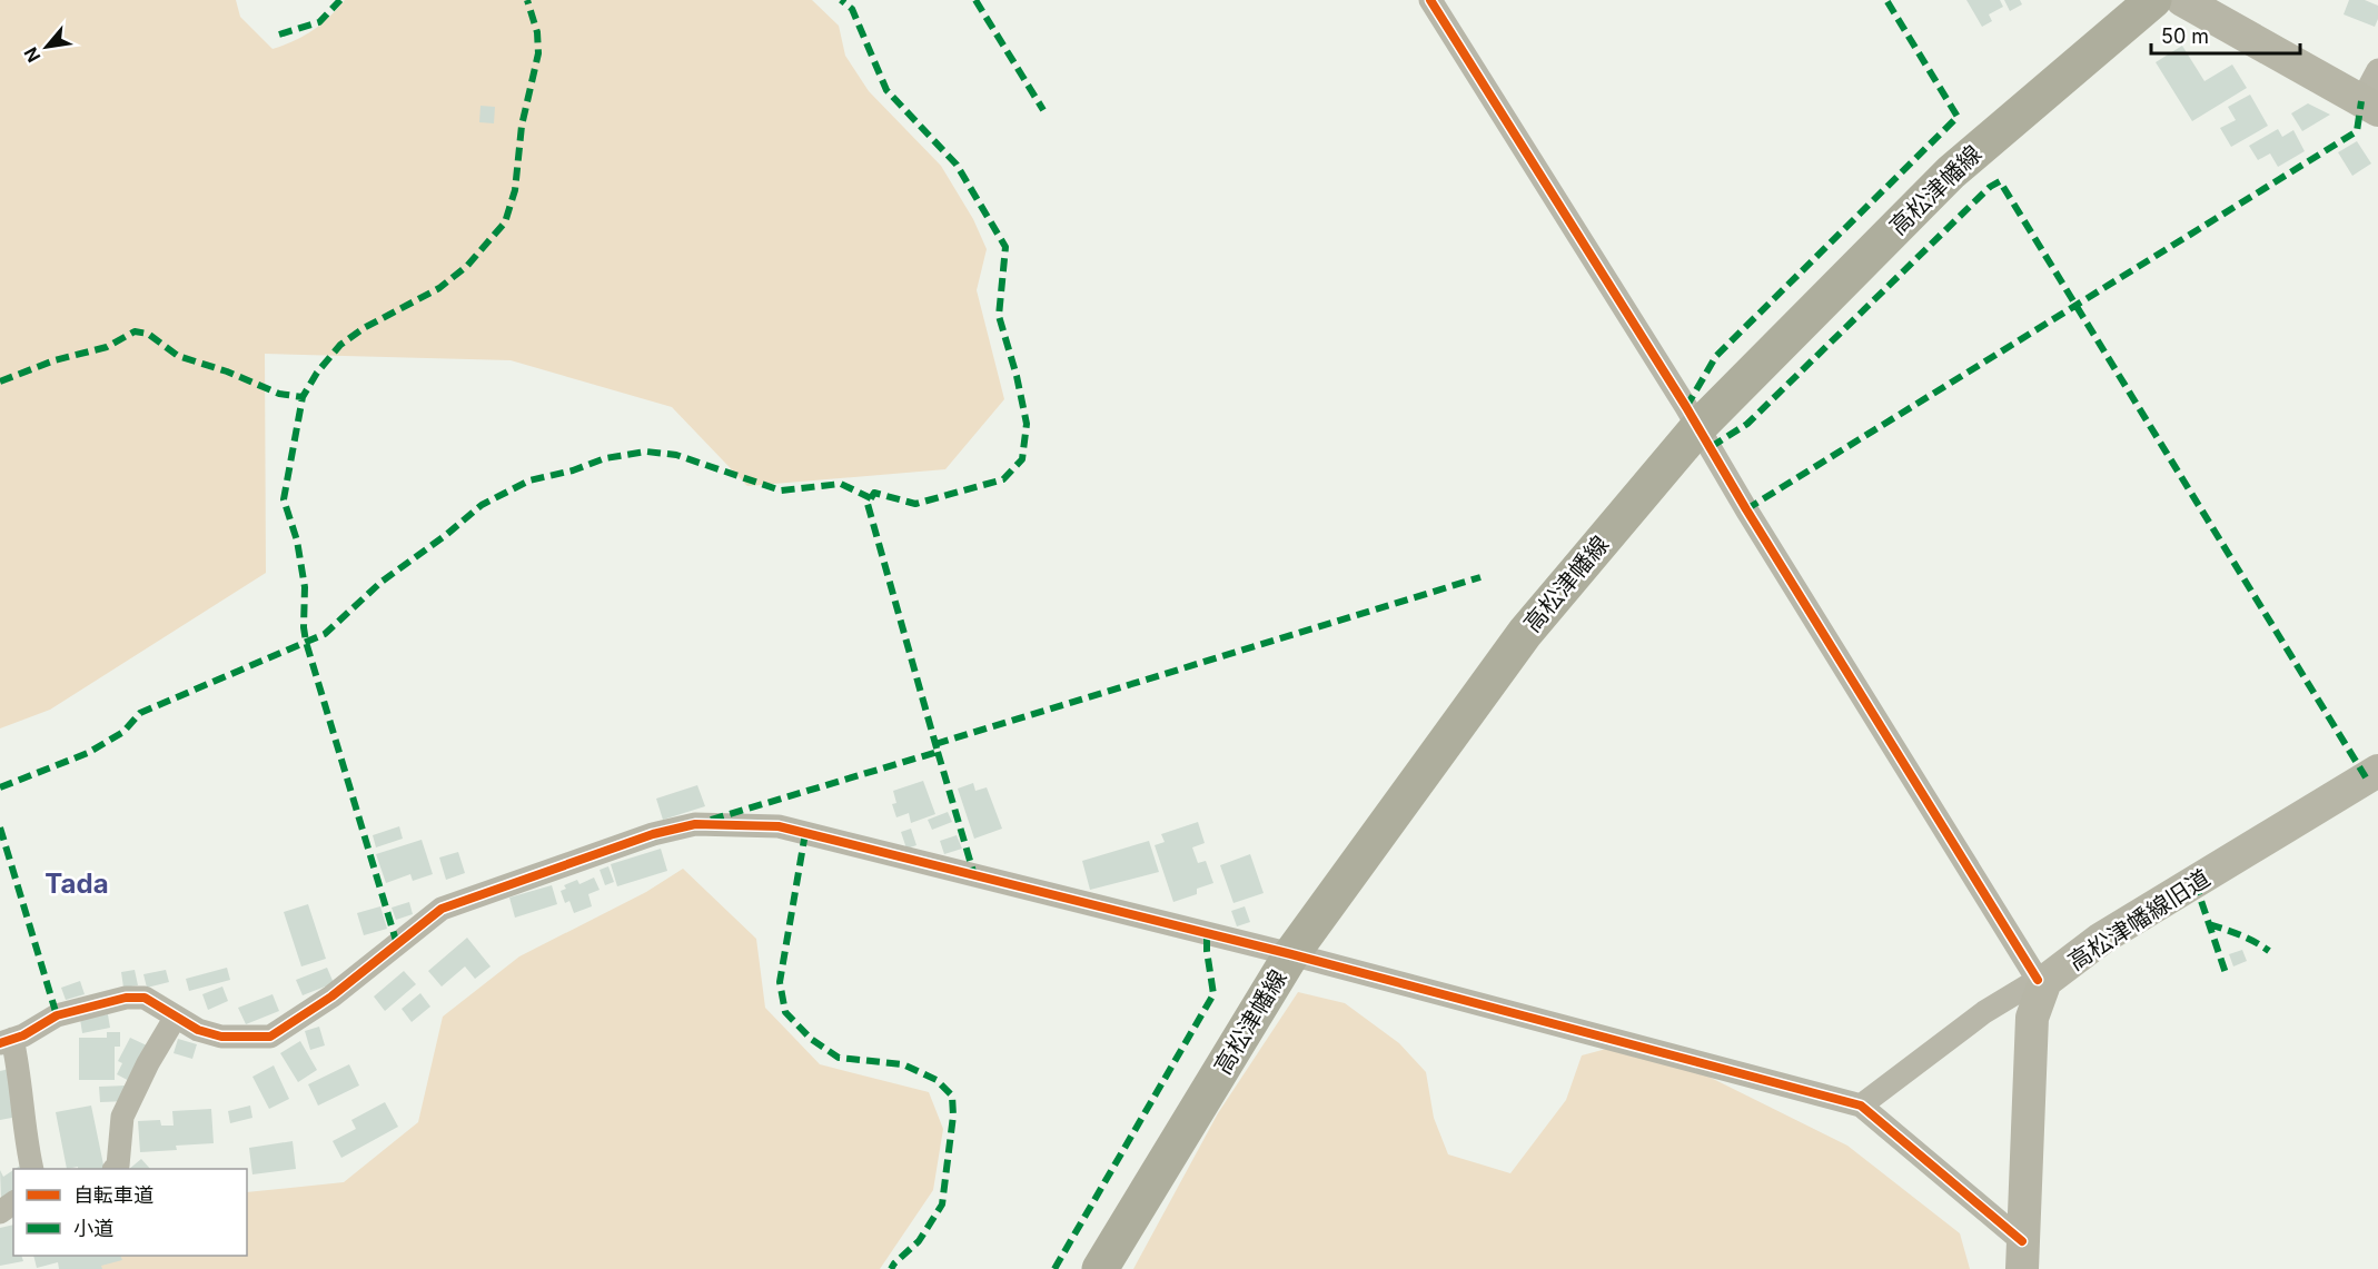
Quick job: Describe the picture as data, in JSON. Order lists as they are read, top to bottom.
{
  "streets": {
    "main road": ["高松津幡線"],
    "street": ["高松津幡線旧道"]
  },
  "districts": ["Tada"],
  "legend": ["自転車道", "小道"],
  "scale_bar": "50 m",
  "north": "bottom left"
}
